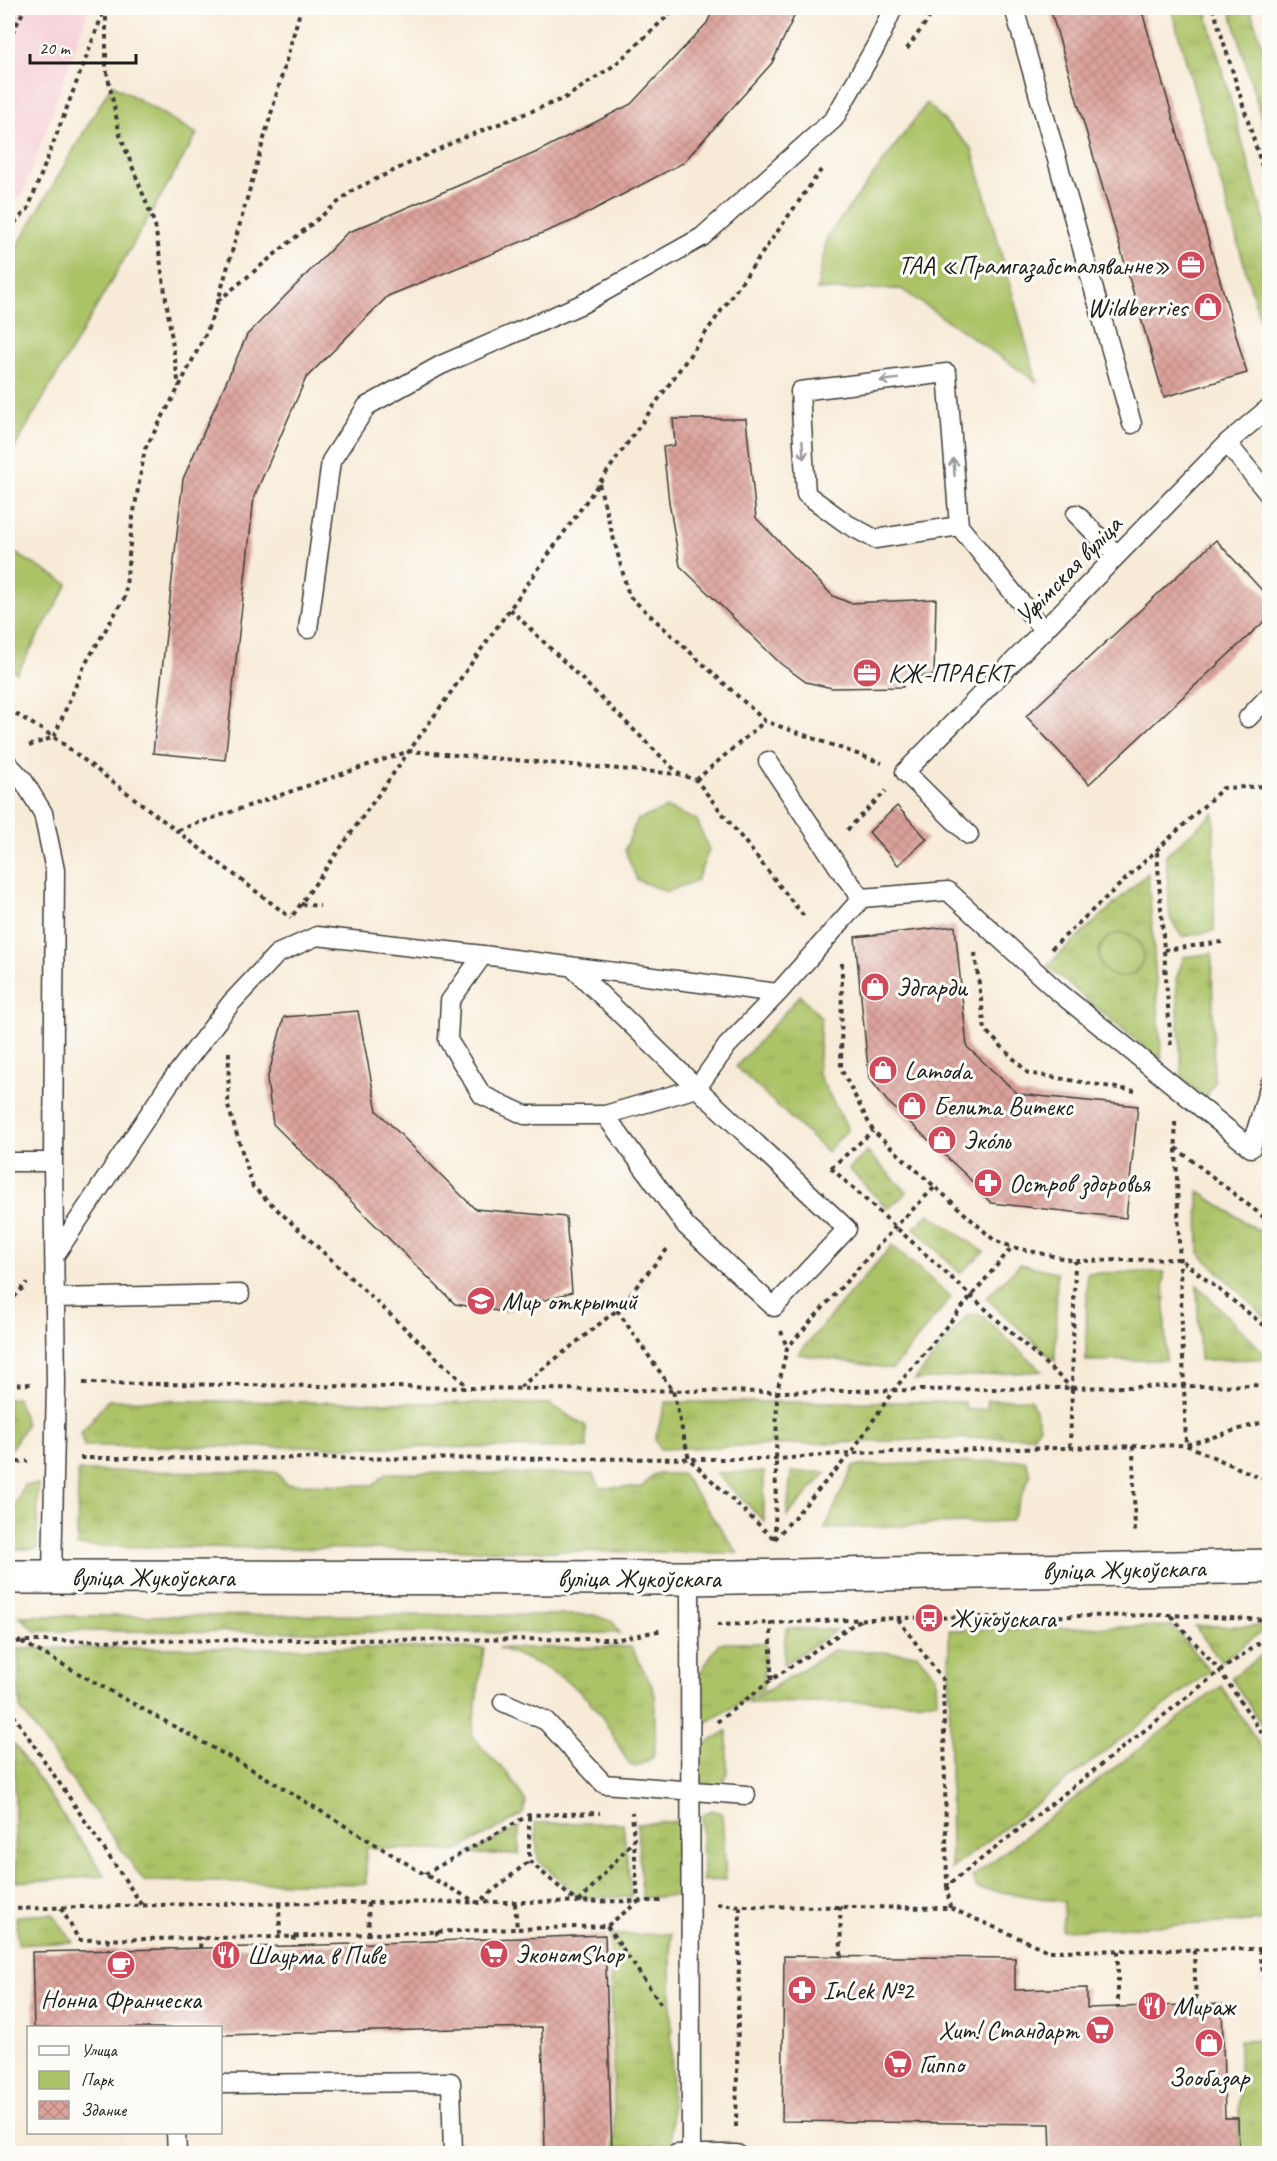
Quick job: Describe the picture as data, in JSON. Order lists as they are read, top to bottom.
{
  "streets": {
    "main road": ["вуліца Жукоўскага"],
    "lane": ["Уфімская вуліца"]
  },
  "places": {
    "office": ["ТАА «Прамгазабсталяванне»", "КЖ-ПРАЕКТ"],
    "shop": [
      "Wildberries",
      "Эдгарди",
      "Lamoda",
      "Белита Витекс",
      "Эко́ль",
      "Зообазар"
    ],
    "pharmacy": ["Остров здоровья", "InLek №2"],
    "school or university": ["Мир открытий"],
    "bus stop": ["Жукоўскага"],
    "supermarket": ["ЭкономShop", "Хит! Стандарт", "Гиппо"],
    "restaurant": ["Шаурма в Пиве", "Мираж"],
    "cafe": ["Нонна Франческа"]
  },
  "legend": ["Улица", "Парк", "Здание"],
  "scale_bar": "20 m"
}
